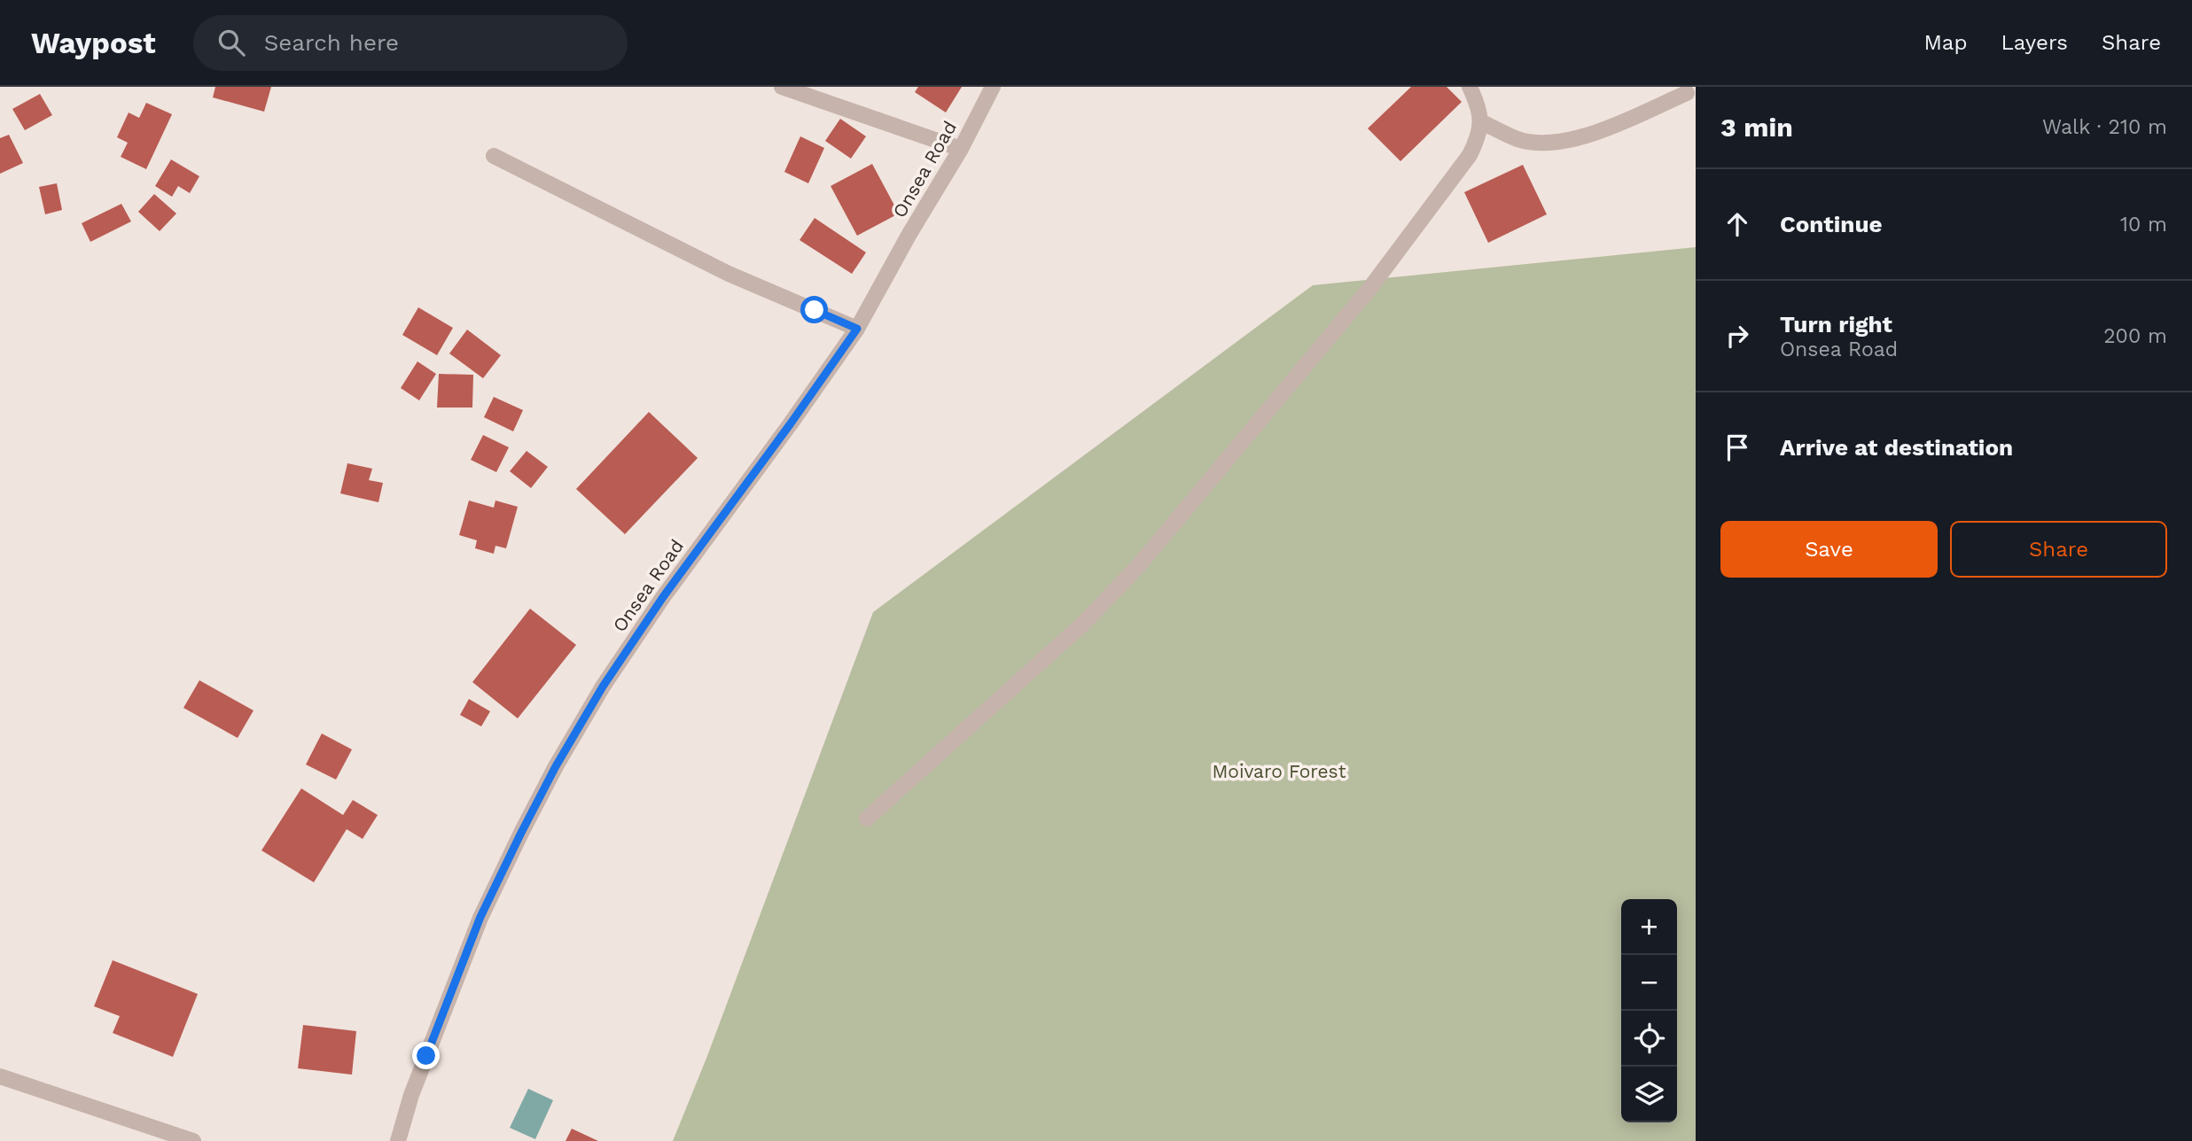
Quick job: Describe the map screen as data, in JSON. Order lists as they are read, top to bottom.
{
  "streets": {
    "street": ["Onsea Road"]
  },
  "parks": ["Moivaro Forest"],
  "page": {
    "header": "Waypost",
    "search": "Search here",
    "nav": ["Map", "Layers", "Share"],
    "heading": ["3 min", "Walk · 210 m"],
    "list": [
      ["Continue", "10 m"],
      ["Turn right", "Onsea Road", "200 m"],
      "Arrive at destination"
    ],
    "buttons": ["Save", "Share"],
    "map_buttons": ["+", "−"]
  }
}
